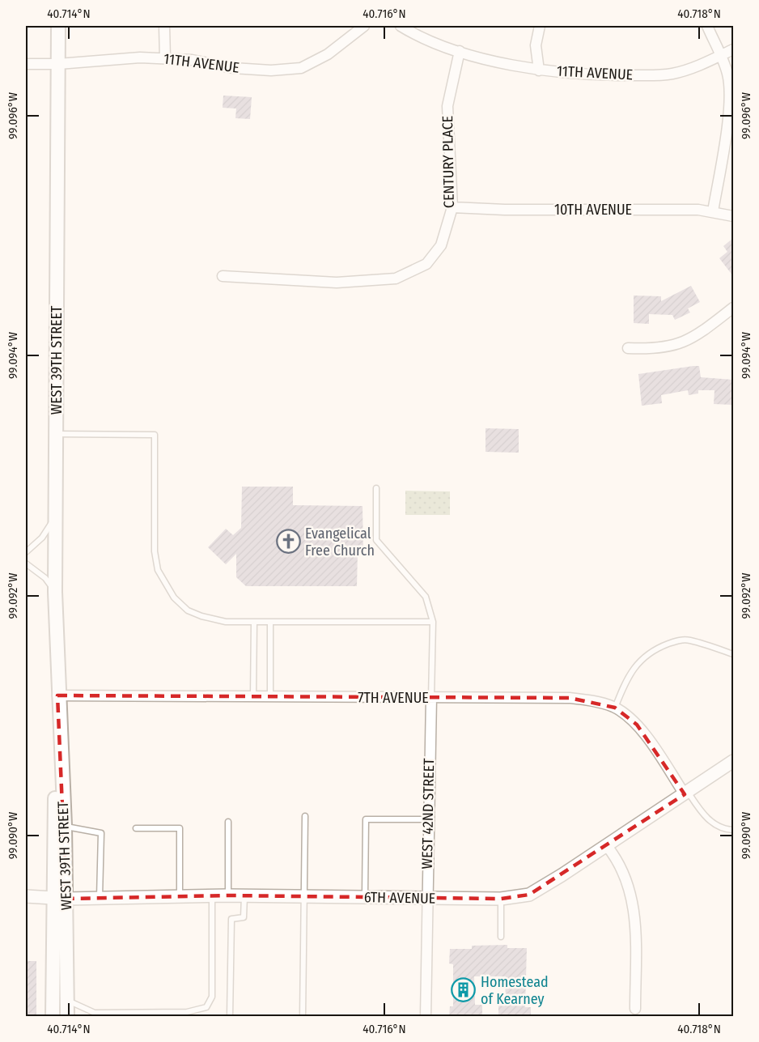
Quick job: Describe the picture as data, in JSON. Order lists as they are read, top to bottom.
{
  "streets": {
    "main road": ["WEST 39TH STREET"],
    "street": [
      "11TH AVENUE",
      "CENTURY PLACE",
      "10TH AVENUE",
      "7TH AVENUE",
      "WEST 42ND STREET",
      "6TH AVENUE"
    ]
  },
  "crossings": [
    ["11TH AVENUE", "CENTURY PLACE"],
    ["11TH AVENUE", "WEST 39TH STREET"],
    ["CENTURY PLACE", "10TH AVENUE"],
    ["WEST 39TH STREET", "7TH AVENUE"],
    ["WEST 39TH STREET", "6TH AVENUE"],
    ["7TH AVENUE", "WEST 42ND STREET"],
    ["7TH AVENUE", "6TH AVENUE"],
    ["WEST 42ND STREET", "6TH AVENUE"]
  ],
  "places": {
    "church": ["Evangelical Free Church"],
    "building": ["Homestead of Kearney"]
  },
  "coordinates": [
    "40.714°N",
    "40.716°N",
    "40.718°N",
    "99.096°W",
    "99.094°W",
    "99.092°W",
    "99.090°W"
  ]
}
